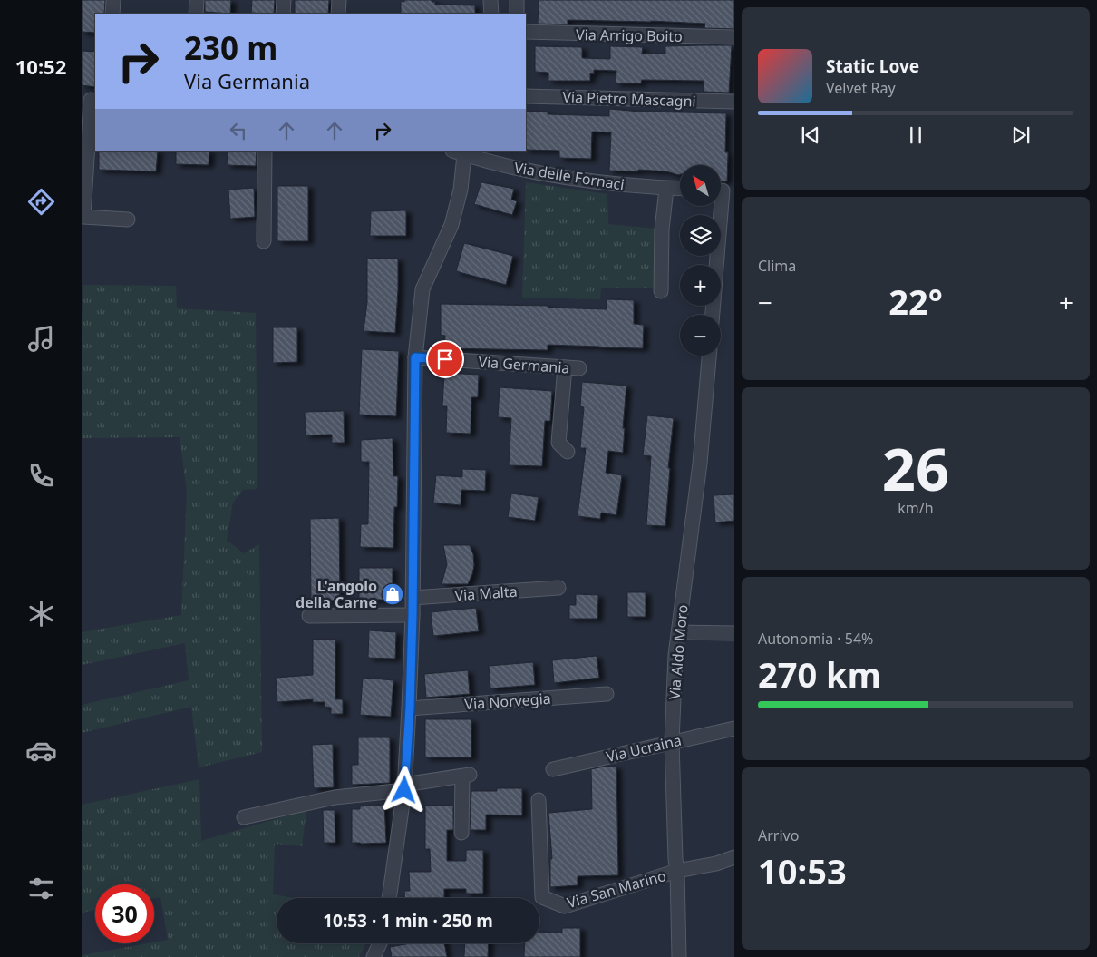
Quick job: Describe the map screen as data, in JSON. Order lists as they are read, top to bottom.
{
  "streets": {
    "street": [
      "Via Arrigo Boito",
      "Via Pietro Mascagni",
      "Via delle Fornaci",
      "Via Germania",
      "Via Malta",
      "Via Aldo Moro",
      "Via Norvegia",
      "Via Ucraina",
      "Via San Marino"
    ]
  },
  "crossings": [
    ["Via Aldo Moro", "Via Ucraina"],
    ["Via Aldo Moro", "Via San Marino"]
  ],
  "places": {
    "shop": ["L'angolo della Carne"]
  },
  "north": "top left",
  "page": {
    "tabs": "10:52",
    "turn": ["230 m", "Via Germania"],
    "song": ["Static Love", "Velvet Ray"],
    "map_buttons": ["+", "−"],
    "tile": [
      "Clima",
      ["26", "km/h"],
      ["Autonomia · 54%", "270 km"],
      ["Arrivo", "10:53"]
    ],
    "heat": ["−", "22°", "+"],
    "limit": "30",
    "trip": "10:53 · 1 min · 250 m"
  }
}
